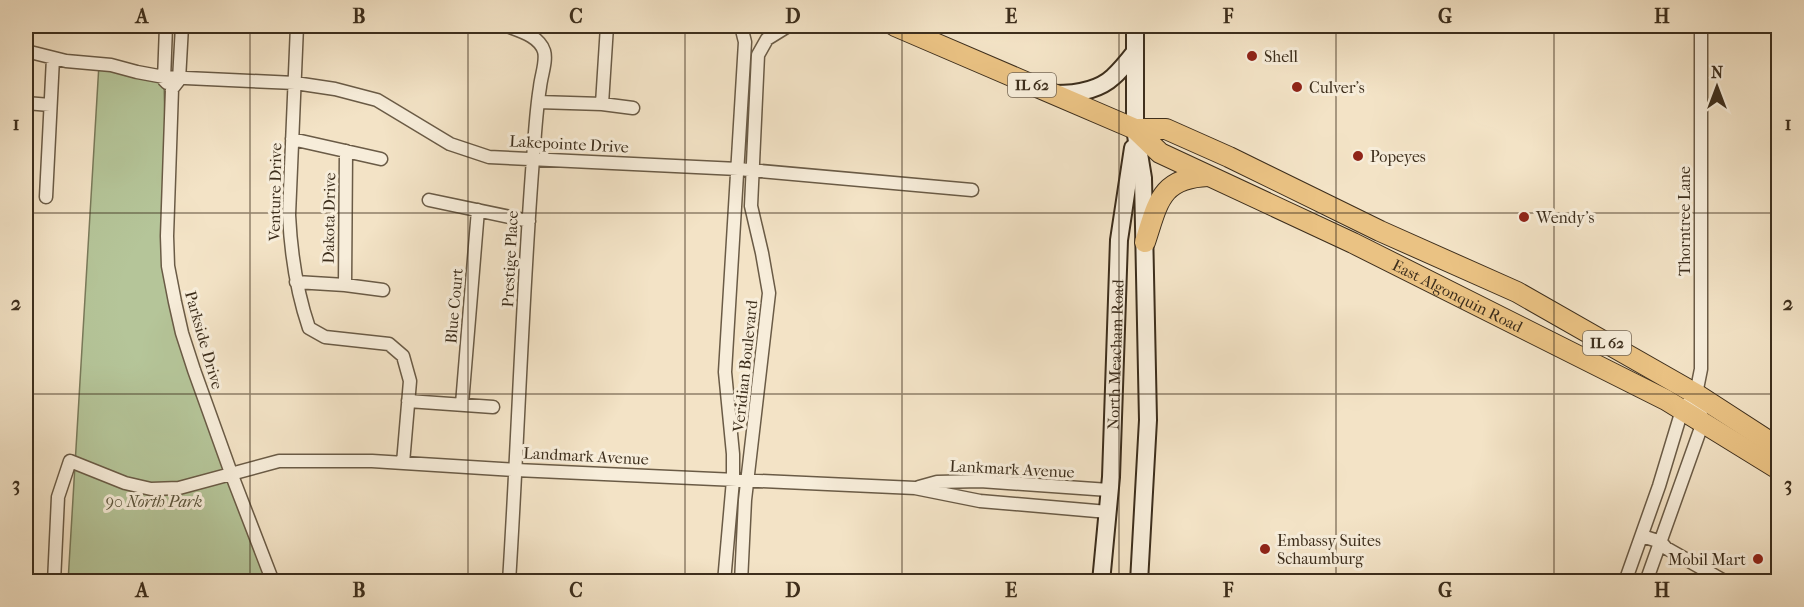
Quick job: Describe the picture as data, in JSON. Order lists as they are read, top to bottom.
{
  "streets": {
    "main road": ["IL 62", "East Algonquin Road", "North Meacham Road"],
    "street": [
      "Lakepointe Drive",
      "Venture Drive",
      "Dakota Drive",
      "Thorntree Lane",
      "Prestige Place",
      "Blue Court",
      "Parkside Drive",
      "Veridian Boulevard",
      "Landmark Avenue",
      "Lankmark Avenue"
    ]
  },
  "crossings": [
    ["Lakepointe Drive", "Venture Drive"],
    ["Lakepointe Drive", "Prestige Place"],
    ["Lakepointe Drive", "Veridian Boulevard"],
    ["Venture Drive", "Dakota Drive"],
    ["Venture Drive", "Landmark Avenue"],
    ["Thorntree Lane", "East Algonquin Road"],
    ["Prestige Place", "Landmark Avenue"],
    ["East Algonquin Road", "North Meacham Road"],
    ["Parkside Drive", "Landmark Avenue"],
    ["North Meacham Road", "Landmark Avenue"],
    ["North Meacham Road", "Lankmark Avenue"],
    ["Veridian Boulevard", "Landmark Avenue"],
    ["Landmark Avenue", "Lankmark Avenue"]
  ],
  "parks": ["90 North Park"],
  "places": [
    "Shell",
    "Culver's",
    "Popeyes",
    "Wendy's",
    "Embassy Suites Schaumburg",
    "Mobil Mart"
  ],
  "north": "top",
  "grid": {
    "columns": [
      "A",
      "B",
      "C",
      "D",
      "E",
      "F",
      "G",
      "H"
    ],
    "rows": ["1", "2", "3"]
  }
}
